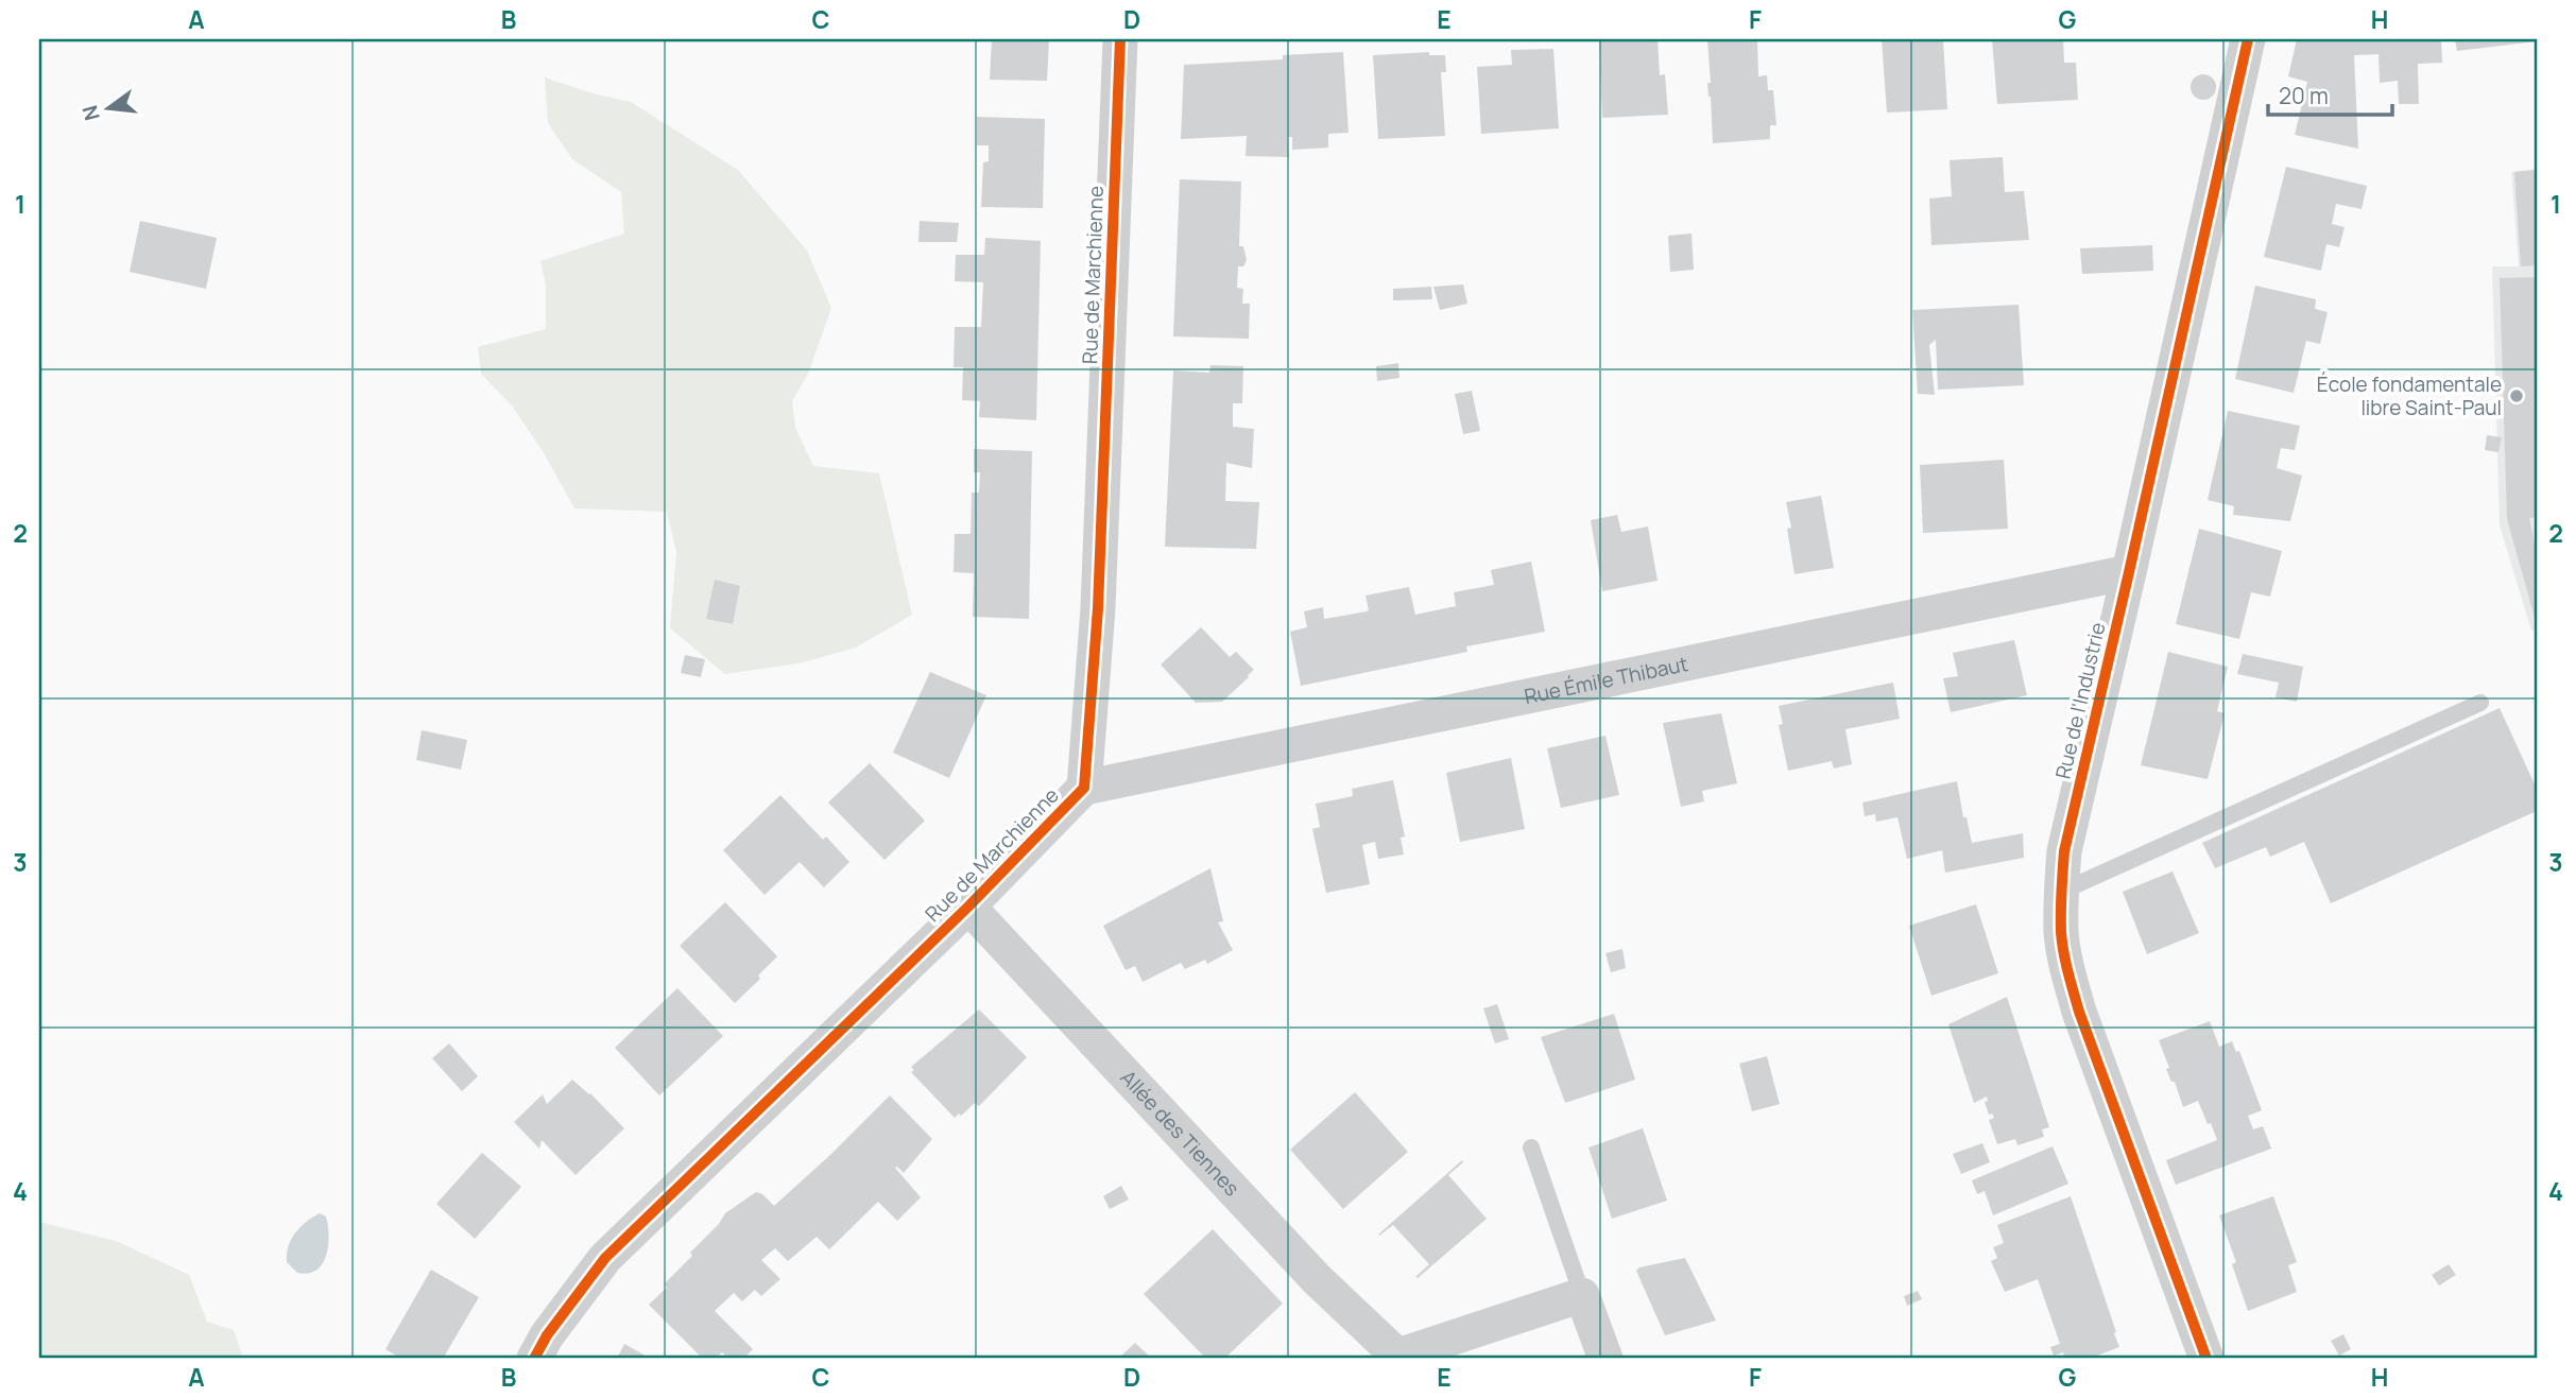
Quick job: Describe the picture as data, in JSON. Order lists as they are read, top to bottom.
{
  "streets": {
    "street": [
      "Rue de Marchienne",
      "Rue Émile Thibaut",
      "Rue de l'Industrie",
      "Allée des Tiennes"
    ]
  },
  "crossings": [
    ["Rue de Marchienne", "Rue Émile Thibaut"],
    ["Rue de Marchienne", "Allée des Tiennes"],
    ["Rue Émile Thibaut", "Rue de l'Industrie"]
  ],
  "places": ["École fondamentale libre Saint-Paul"],
  "scale_bar": "20 m",
  "north": "left",
  "grid": {
    "columns": [
      "A",
      "B",
      "C",
      "D",
      "E",
      "F",
      "G",
      "H"
    ],
    "rows": [
      "1",
      "2",
      "3",
      "4"
    ]
  }
}
